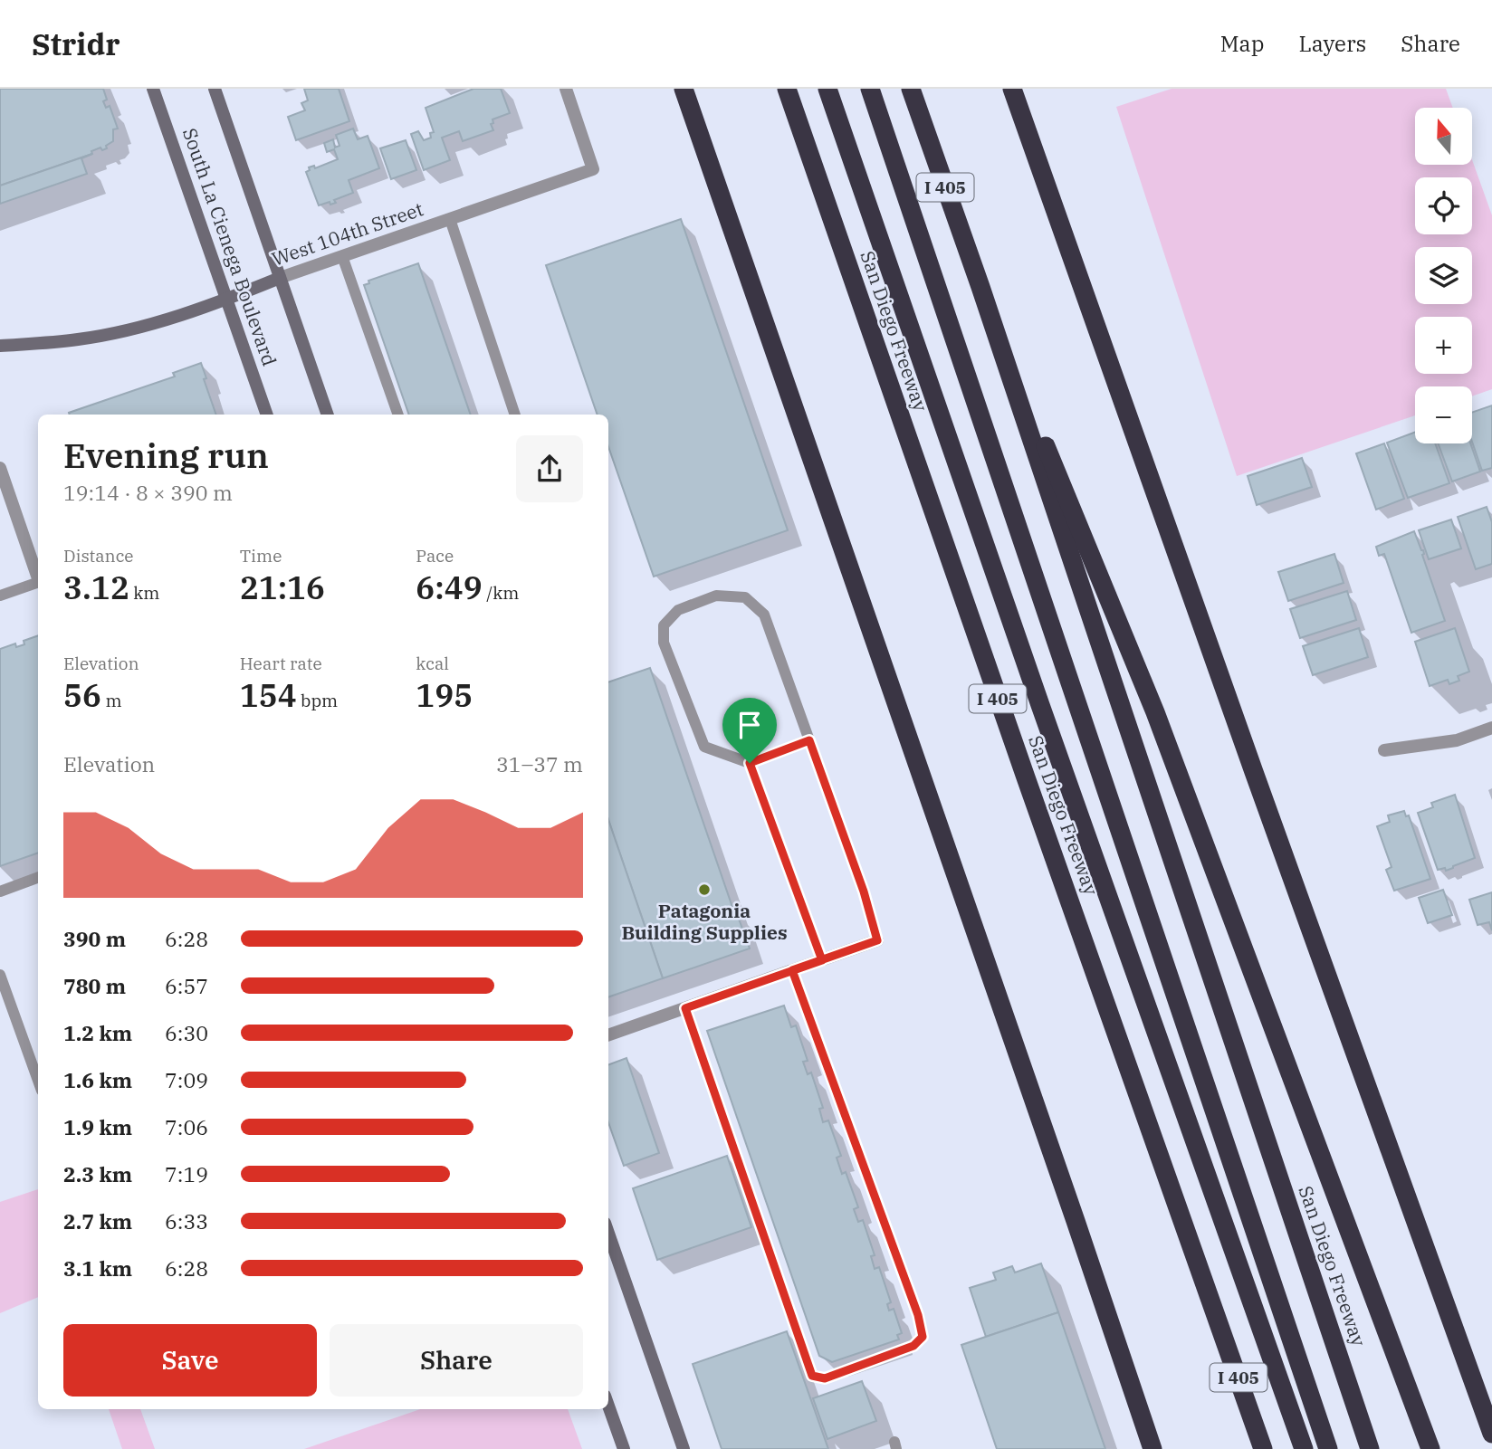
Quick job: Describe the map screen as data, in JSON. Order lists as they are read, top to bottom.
{
  "streets": {
    "highway": ["I 405", "San Diego Freeway"],
    "main road": ["West 104th Street", "South La Cienega Boulevard"]
  },
  "crossings": [
    ["West 104th Street", "South La Cienega Boulevard"]
  ],
  "places": ["Patagonia Building Supplies"],
  "north": "top",
  "page": {
    "header": "Stridr",
    "nav": ["Map", "Layers", "Share"],
    "map_buttons": ["+", "−"],
    "heading": ["Evening run", "19:14 · 8 × 390 m"],
    "stats": [
      ["Distance", "3.12 km"],
      ["Time", "21:16"],
      ["Pace", "6:49 /km"],
      ["Elevation", "56 m"],
      ["Heart rate", "154 bpm"],
      ["kcal", "195"]
    ],
    "chart": ["Elevation", "31–37 m"],
    "list": [
      {
        "name": "390 m",
        "note": "6:28"
      },
      {
        "name": "780 m",
        "note": "6:57"
      },
      {
        "name": "1.2 km",
        "note": "6:30"
      },
      {
        "name": "1.6 km",
        "note": "7:09"
      },
      {
        "name": "1.9 km",
        "note": "7:06"
      },
      {
        "name": "2.3 km",
        "note": "7:19"
      },
      {
        "name": "2.7 km",
        "note": "6:33"
      },
      {
        "name": "3.1 km",
        "note": "6:28"
      }
    ],
    "buttons": ["Save", "Share"]
  }
}
